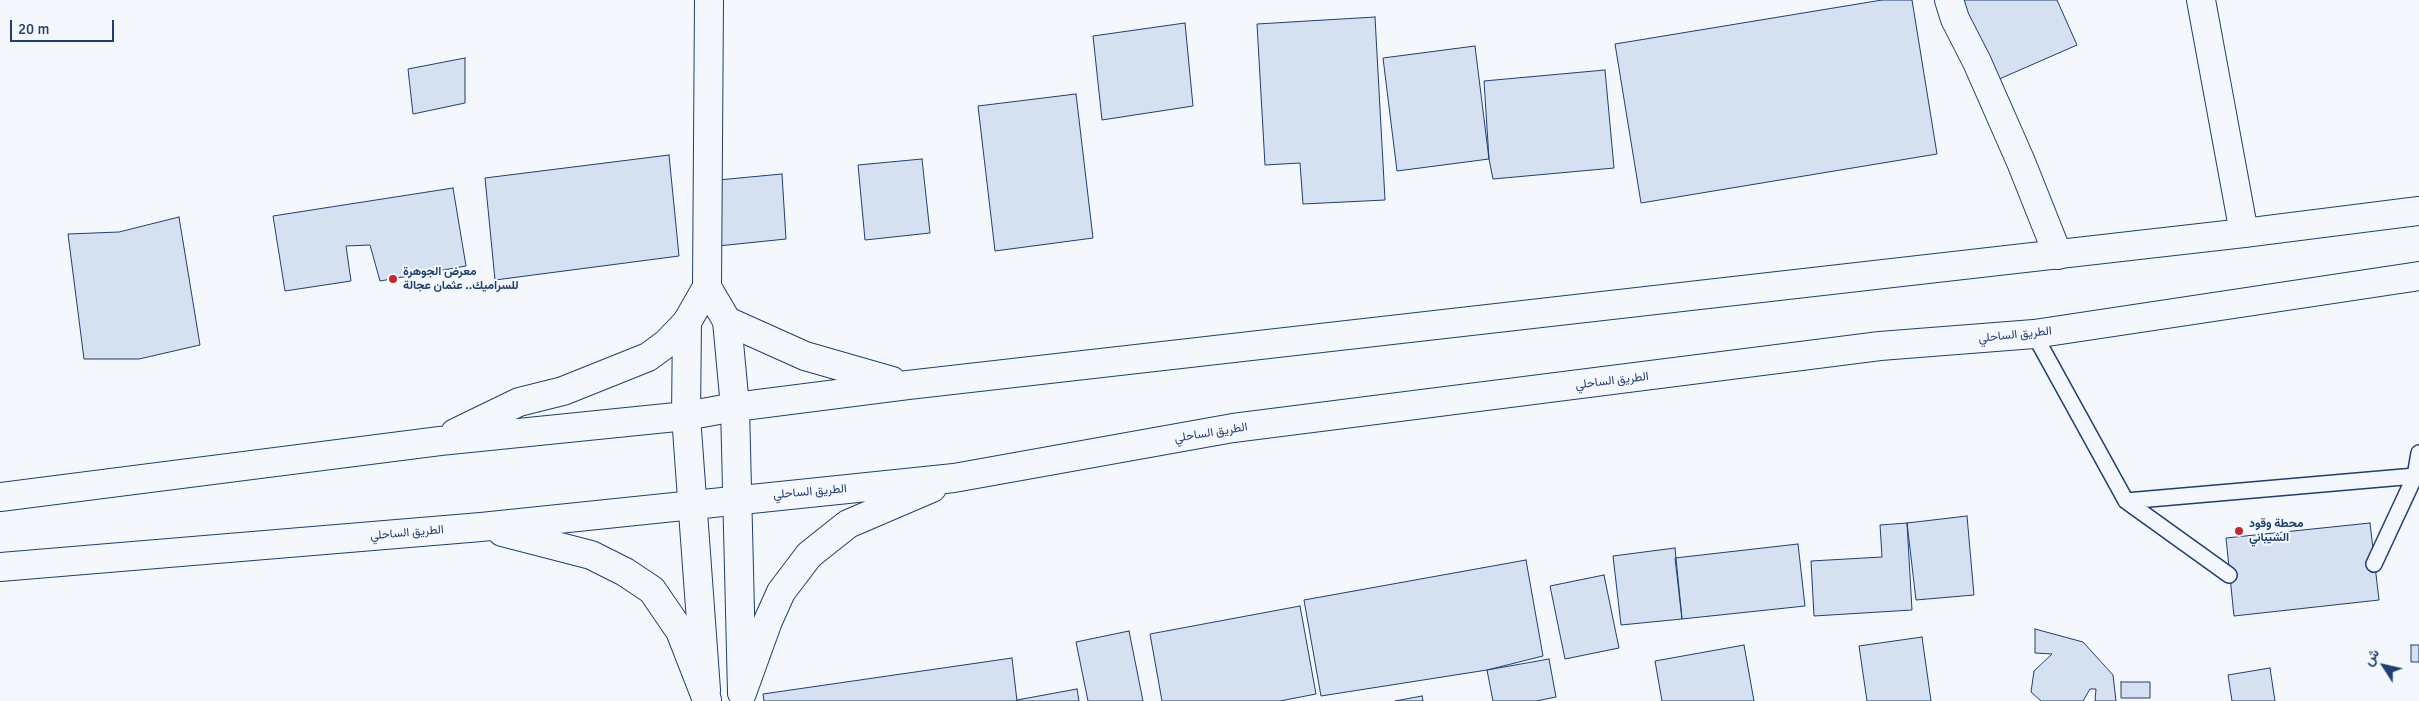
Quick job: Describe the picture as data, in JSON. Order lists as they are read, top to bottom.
{
  "streets": {
    "main road": ["الطريق الساحلي"]
  },
  "places": ["معرض الجوهرة للسراميك.. عثمان عجالة", "محطة وقود الشيباني"],
  "scale_bar": "20 m",
  "north": "top left"
}
